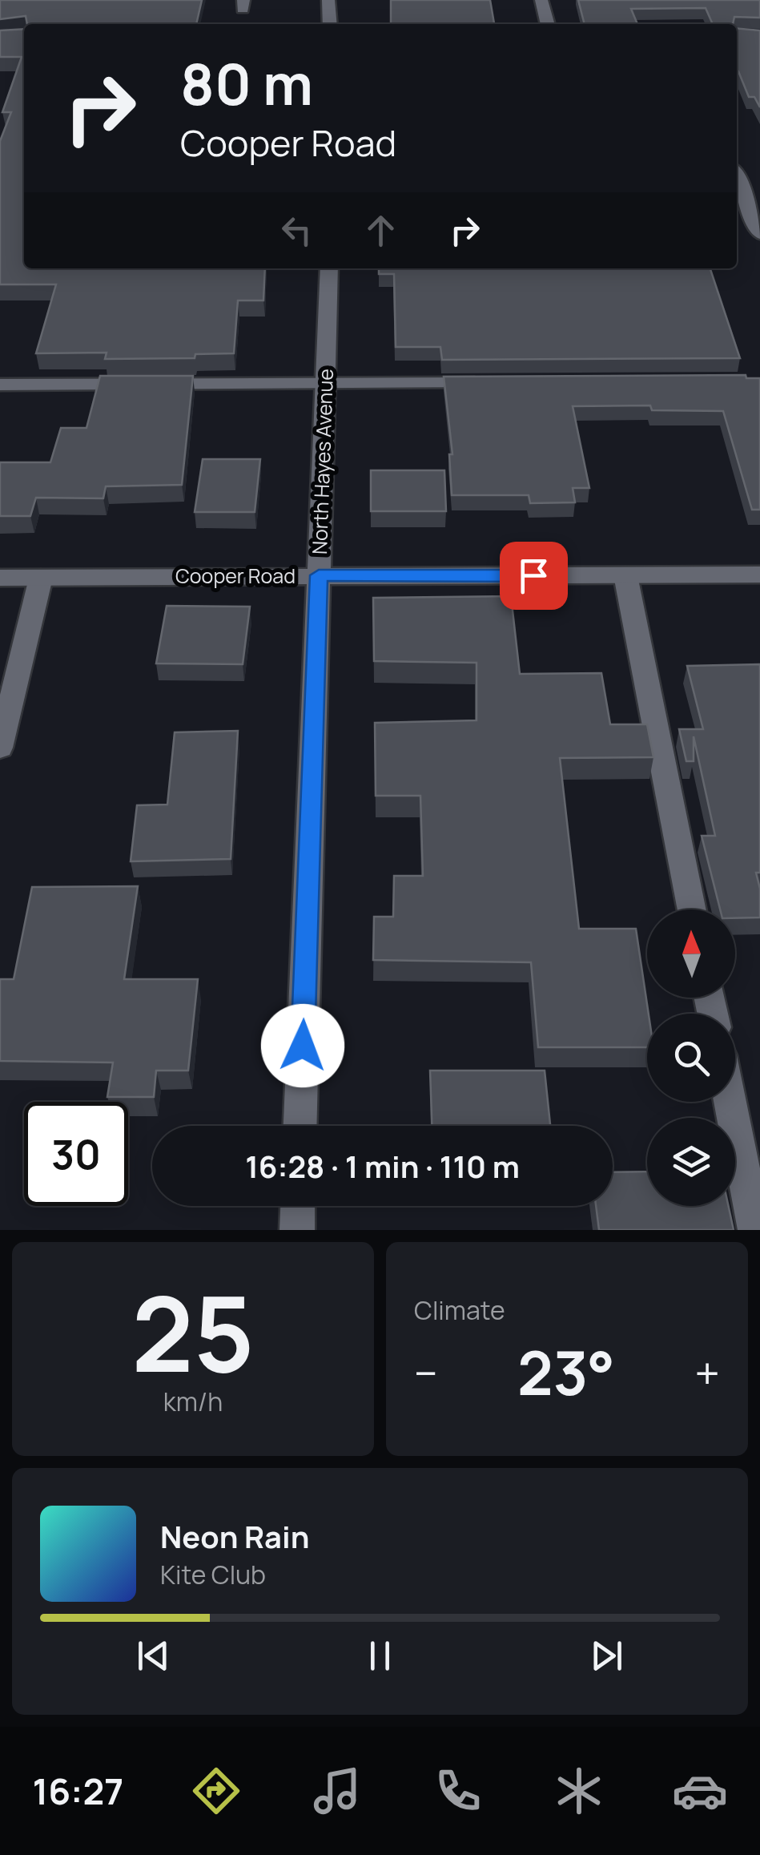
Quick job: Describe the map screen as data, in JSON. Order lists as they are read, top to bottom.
{
  "streets": {
    "street": ["North Hayes Avenue", "Cooper Road"]
  },
  "crossings": [
    ["North Hayes Avenue", "Cooper Road"]
  ],
  "north": "top",
  "page": {
    "turn": ["80 m", "Cooper Road"],
    "limit": "30",
    "trip": "16:28 · 1 min · 110 m",
    "tile": [
      ["25", "km/h"],
      "Climate"
    ],
    "heat": ["−", "23°", "+"],
    "song": ["Neon Rain", "Kite Club"],
    "tabs": "16:27"
  }
}
